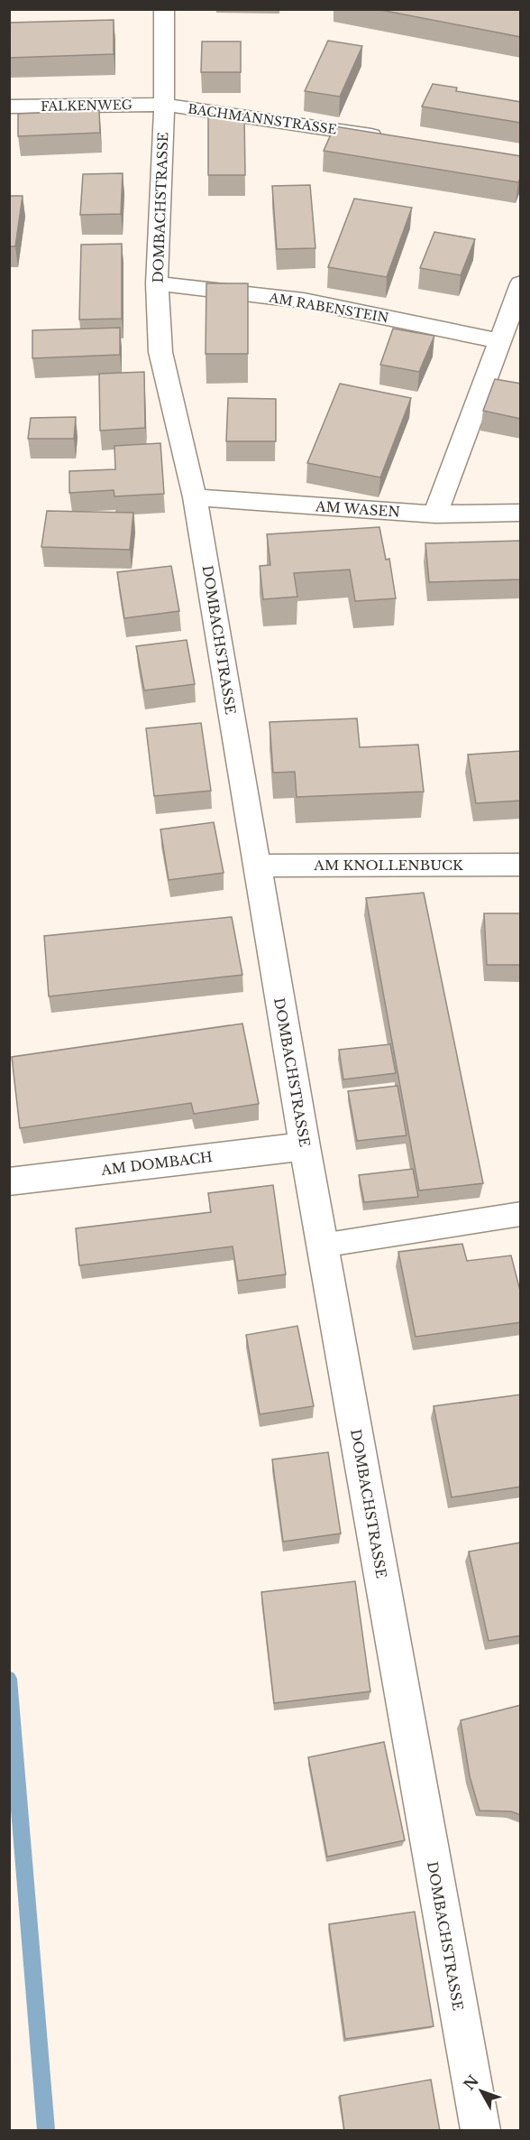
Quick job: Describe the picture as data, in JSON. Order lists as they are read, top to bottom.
{
  "streets": {
    "street": [
      "FALKENWEG",
      "BACHMANNSTRASSE",
      "DOMBACHSTRASSE",
      "AM RABENSTEIN",
      "AM WASEN",
      "AM KNOLLENBUCK",
      "AM DOMBACH"
    ]
  },
  "crossings": [
    ["FALKENWEG", "BACHMANNSTRASSE"],
    ["FALKENWEG", "DOMBACHSTRASSE"],
    ["BACHMANNSTRASSE", "DOMBACHSTRASSE"],
    ["DOMBACHSTRASSE", "AM RABENSTEIN"],
    ["DOMBACHSTRASSE", "AM WASEN"],
    ["DOMBACHSTRASSE", "AM KNOLLENBUCK"],
    ["DOMBACHSTRASSE", "AM DOMBACH"]
  ],
  "north": "top left"
}
